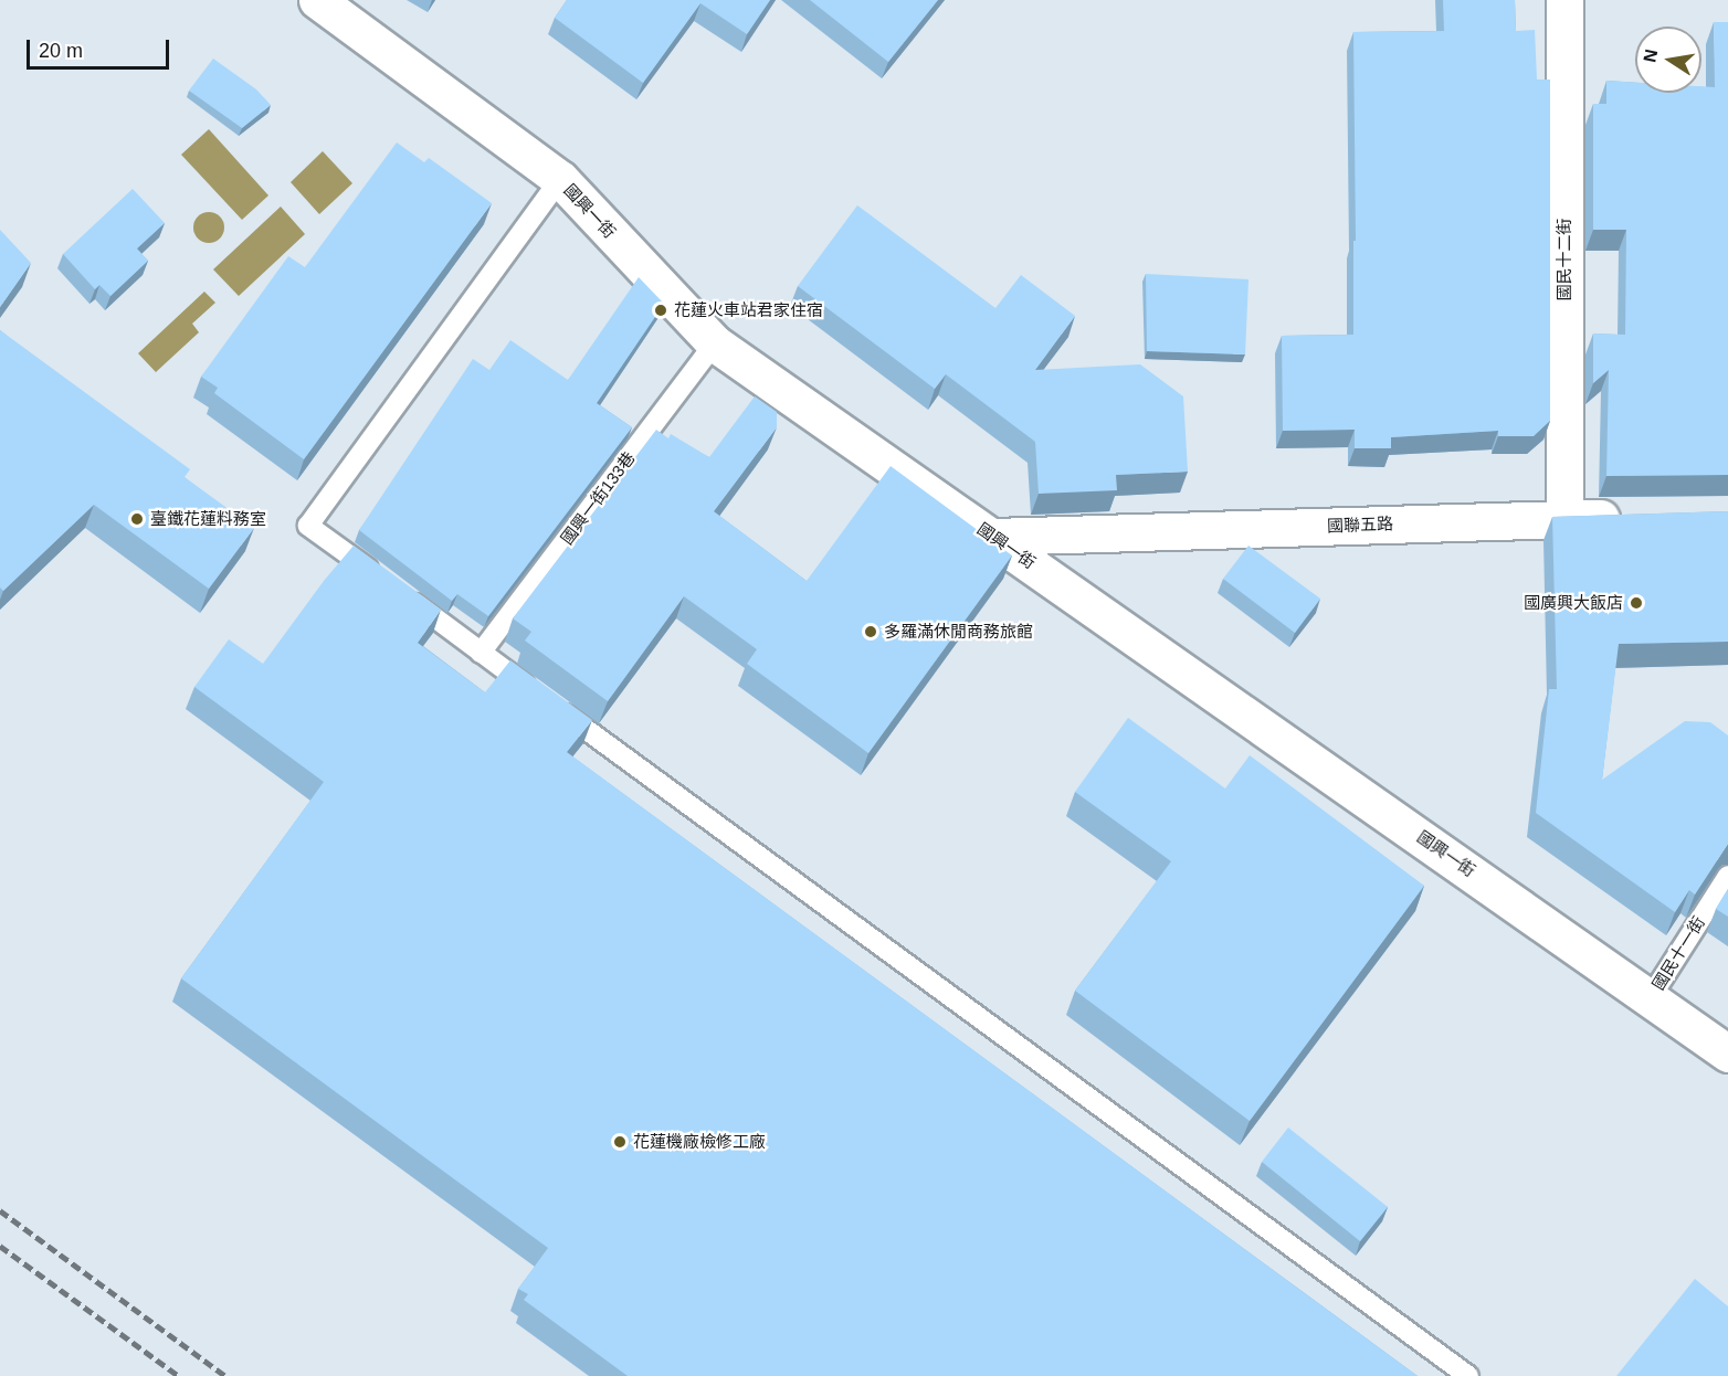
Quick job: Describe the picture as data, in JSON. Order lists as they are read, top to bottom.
{
  "streets": {
    "street": ["國興一街", "國民十二街", "國聯五路"],
    "lane": ["國興一街133巷", "國民十一街"]
  },
  "crossings": [
    ["國興一街", "國興一街133巷"],
    ["國興一街", "國聯五路"],
    ["國興一街", "國民十一街"],
    ["國民十二街", "國聯五路"]
  ],
  "places": [
    "花蓮火車站君家住宿",
    "臺鐵花蓮料務室",
    "國廣興大飯店",
    "多羅滿休閒商務旅館",
    "花蓮機廠檢修工廠"
  ],
  "scale_bar": "20 m",
  "north": "left"
}
